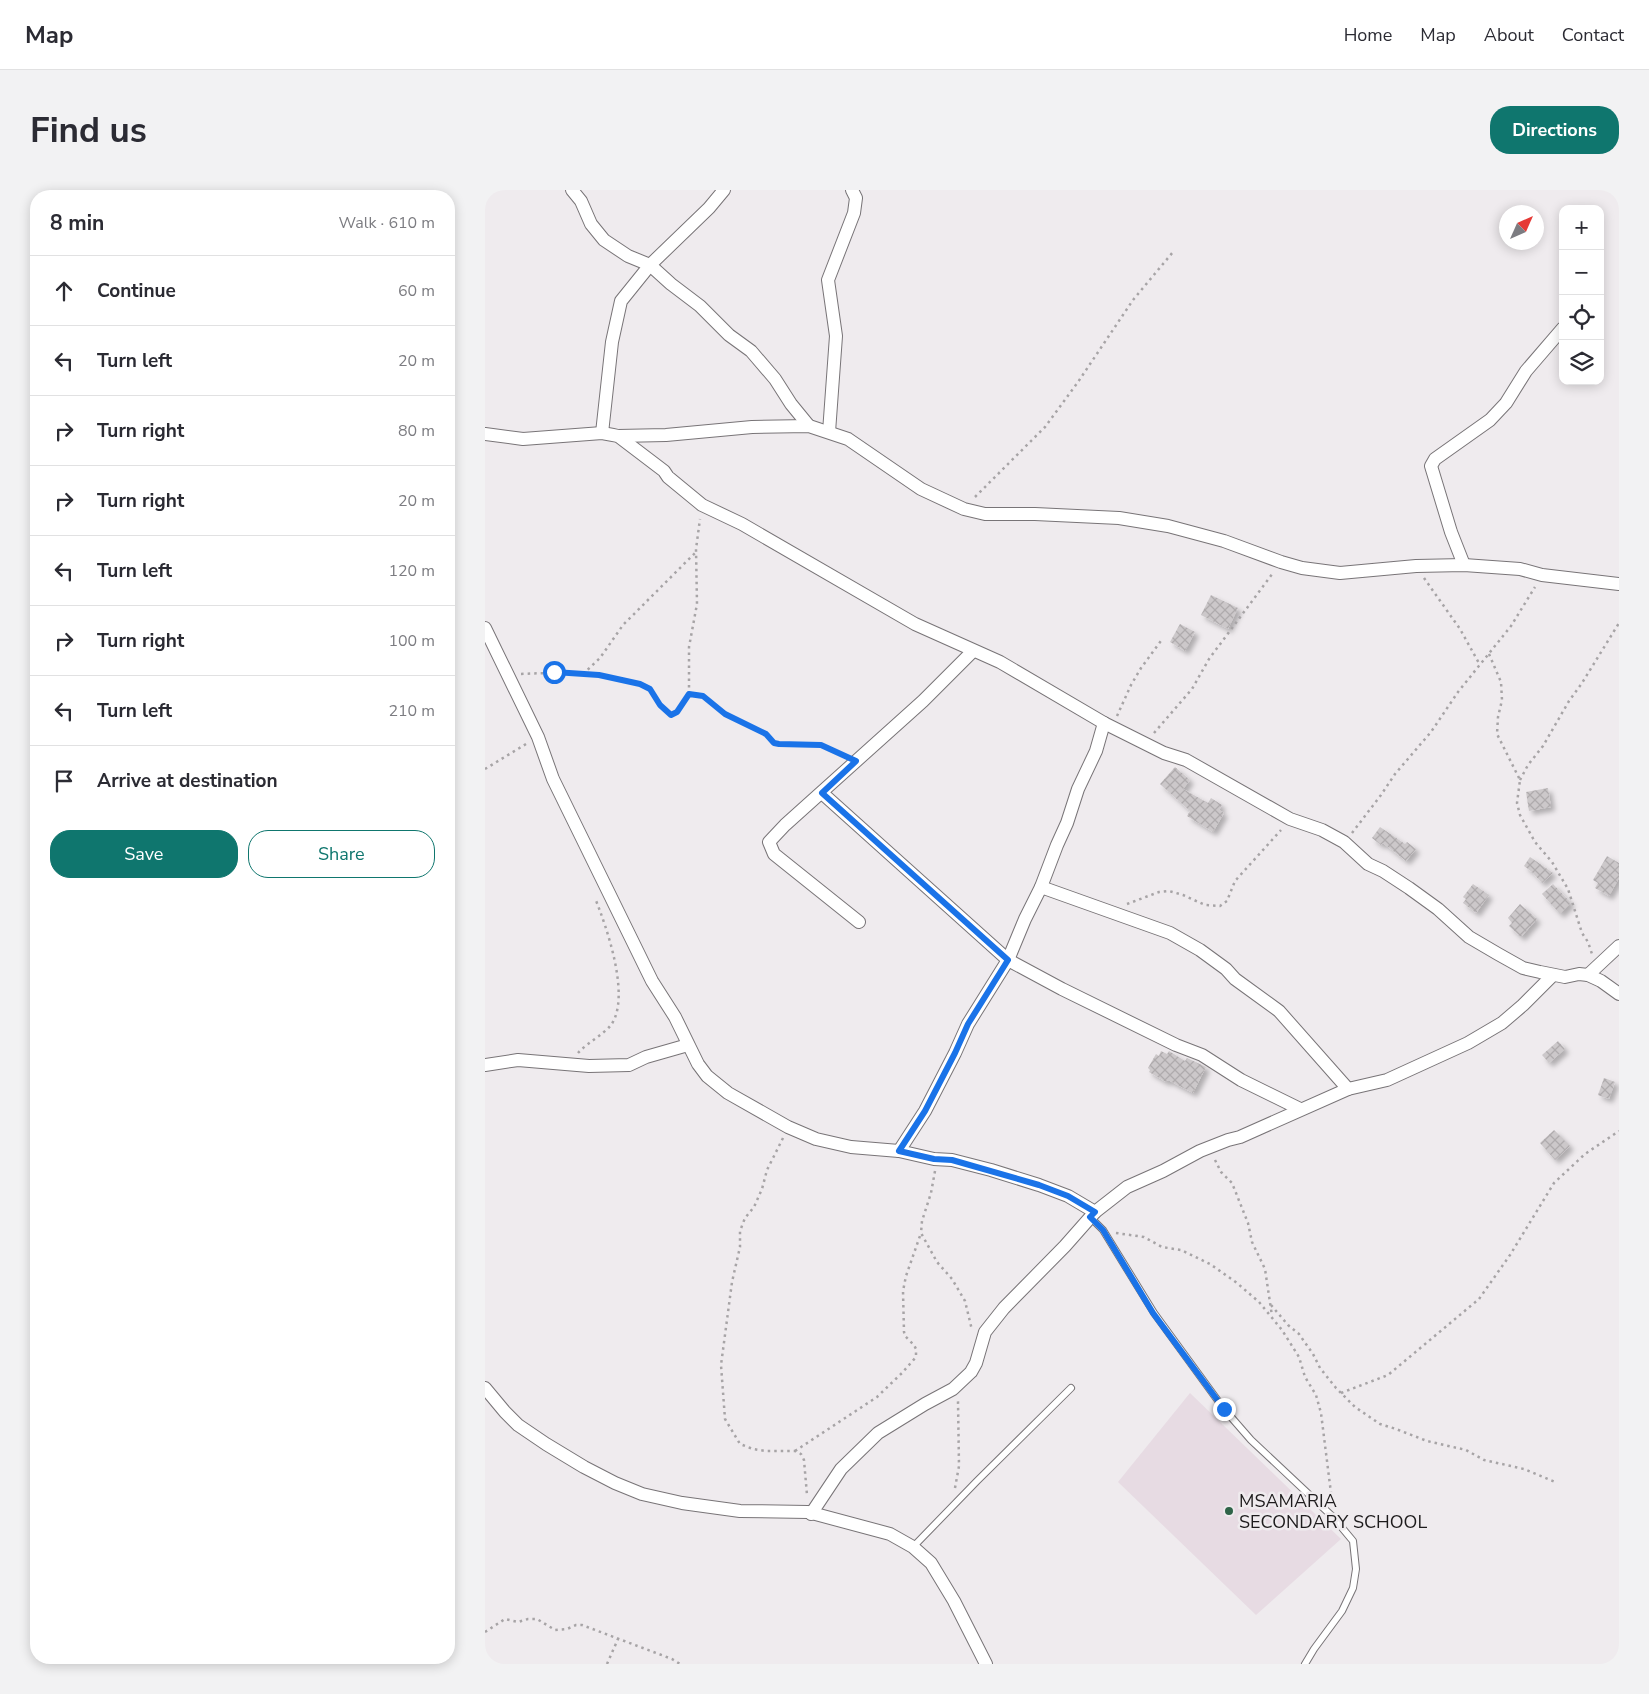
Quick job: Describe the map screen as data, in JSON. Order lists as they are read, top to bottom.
{
  "places": ["MSAMARIA SECONDARY SCHOOL"],
  "north": "top right",
  "page": {
    "header": "Map",
    "nav": [
      "Home",
      "Map",
      "About",
      "Contact"
    ],
    "buttons": [
      "Directions",
      ["Save", "Share"]
    ],
    "title": "Find us",
    "heading": ["8 min", "Walk · 610 m"],
    "map_buttons": ["+", "−"],
    "list": [
      ["Continue", "60 m"],
      ["Turn left", "20 m"],
      ["Turn right", "80 m"],
      ["Turn right", "20 m"],
      ["Turn left", "120 m"],
      ["Turn right", "100 m"],
      ["Turn left", "210 m"],
      "Arrive at destination"
    ]
  }
}
